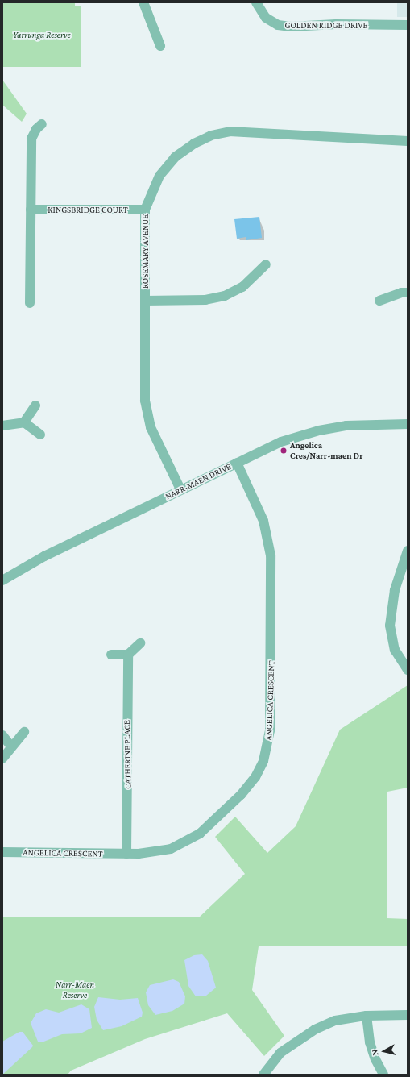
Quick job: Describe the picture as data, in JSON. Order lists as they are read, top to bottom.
{
  "streets": {
    "street": [
      "GOLDEN RIDGE DRIVE",
      "KINGSBRIDGE COURT",
      "ROSEMARY AVENUE",
      "NARR-MAEN DRIVE",
      "ANGELICA CRESCENT",
      "CATHERINE PLACE"
    ]
  },
  "crossings": [
    ["KINGSBRIDGE COURT", "ROSEMARY AVENUE"],
    ["ROSEMARY AVENUE", "NARR-MAEN DRIVE"],
    ["NARR-MAEN DRIVE", "ANGELICA CRESCENT"],
    ["ANGELICA CRESCENT", "CATHERINE PLACE"]
  ],
  "parks": ["Yarrunga Reserve", "Narr-Maen Reserve"],
  "places": ["Angelica Cres/Narr-maen Dr"],
  "north": "left"
}
